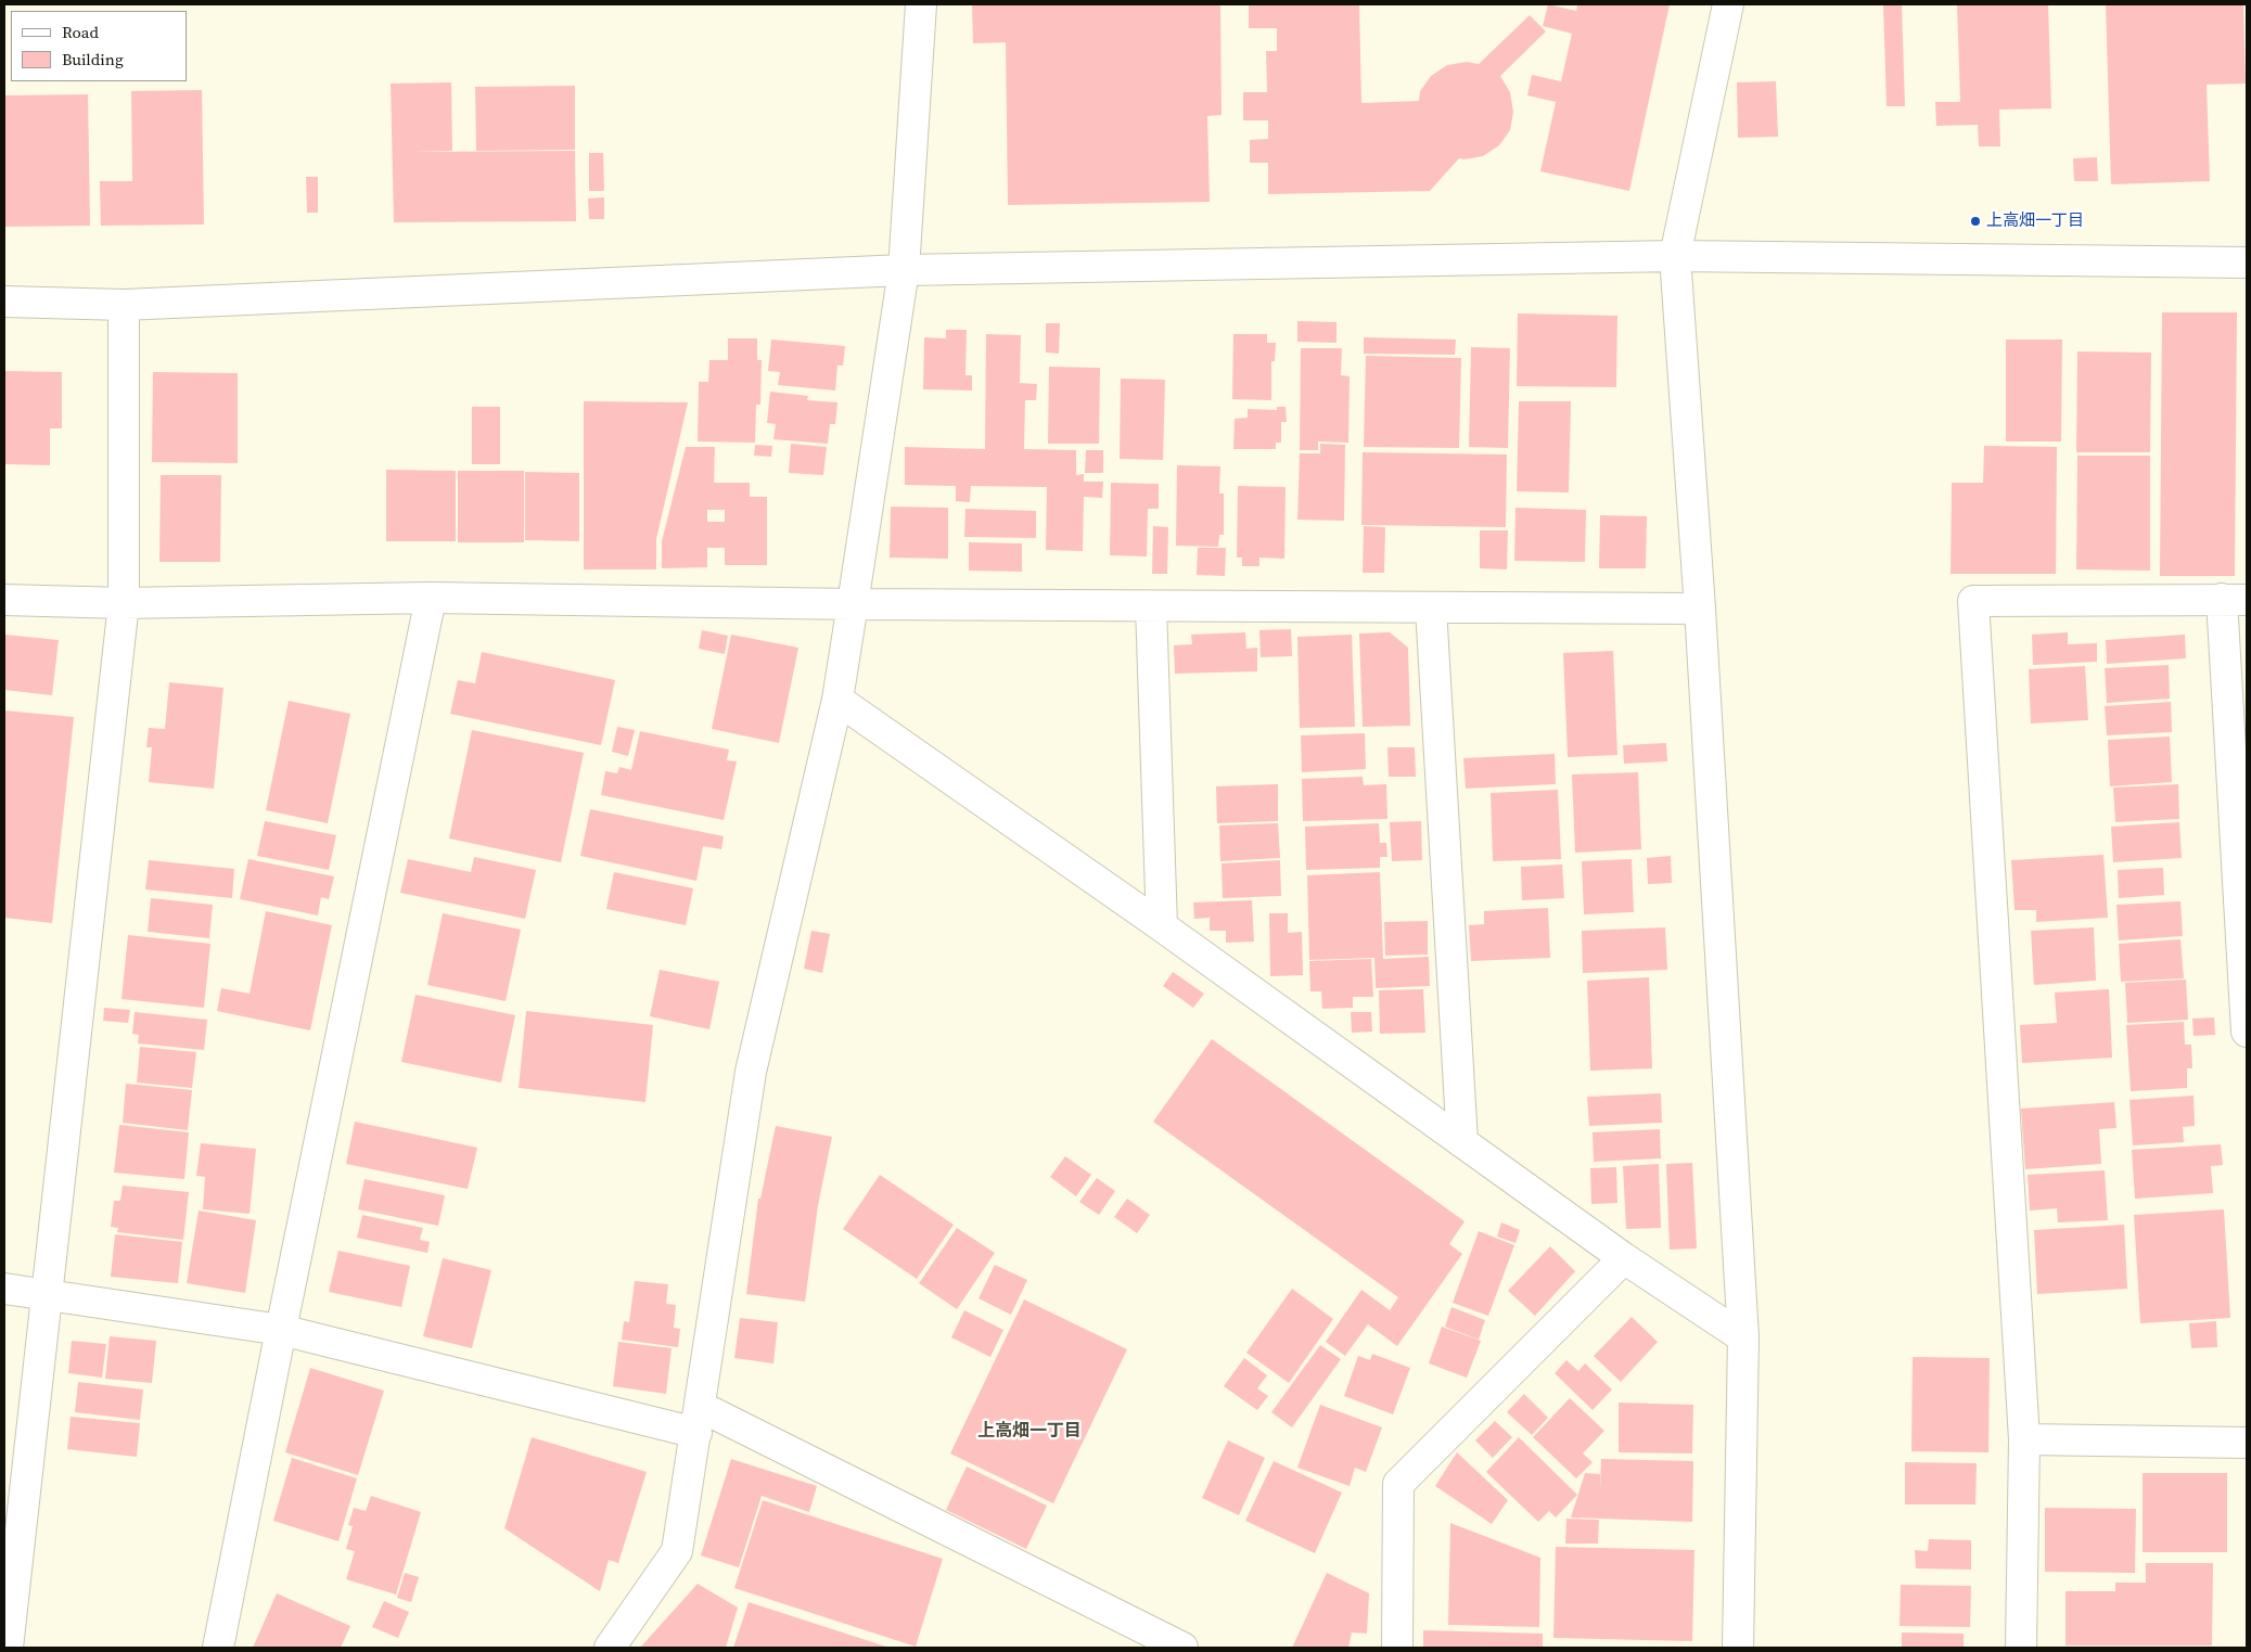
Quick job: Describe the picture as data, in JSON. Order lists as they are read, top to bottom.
{
  "districts": ["上高畑一丁目"],
  "places": ["上高畑一丁目"],
  "legend": ["Road", "Building"]
}
